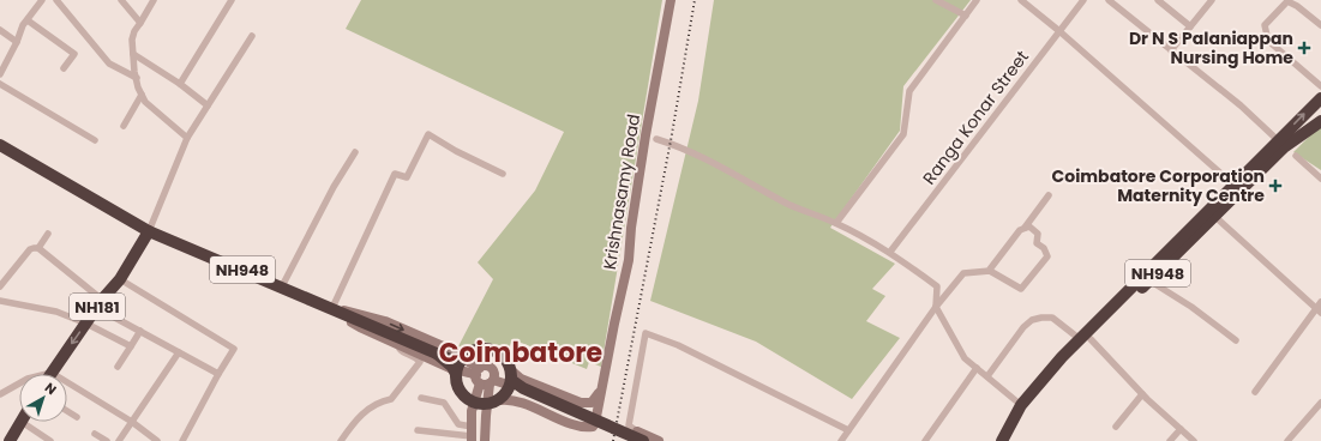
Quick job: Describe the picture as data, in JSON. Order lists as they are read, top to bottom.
{
  "streets": {
    "highway": ["NH948", "NH181"],
    "main road": ["Krishnasamy Road"],
    "street": ["Ranga Konar Street"]
  },
  "crossings": [
    ["NH948", "NH181"]
  ],
  "districts": ["Coimbatore"],
  "places": {
    "health": ["Dr N S Palaniappan Nursing Home", "Coimbatore Corporation Maternity Centre"]
  },
  "north": "top right"
}
